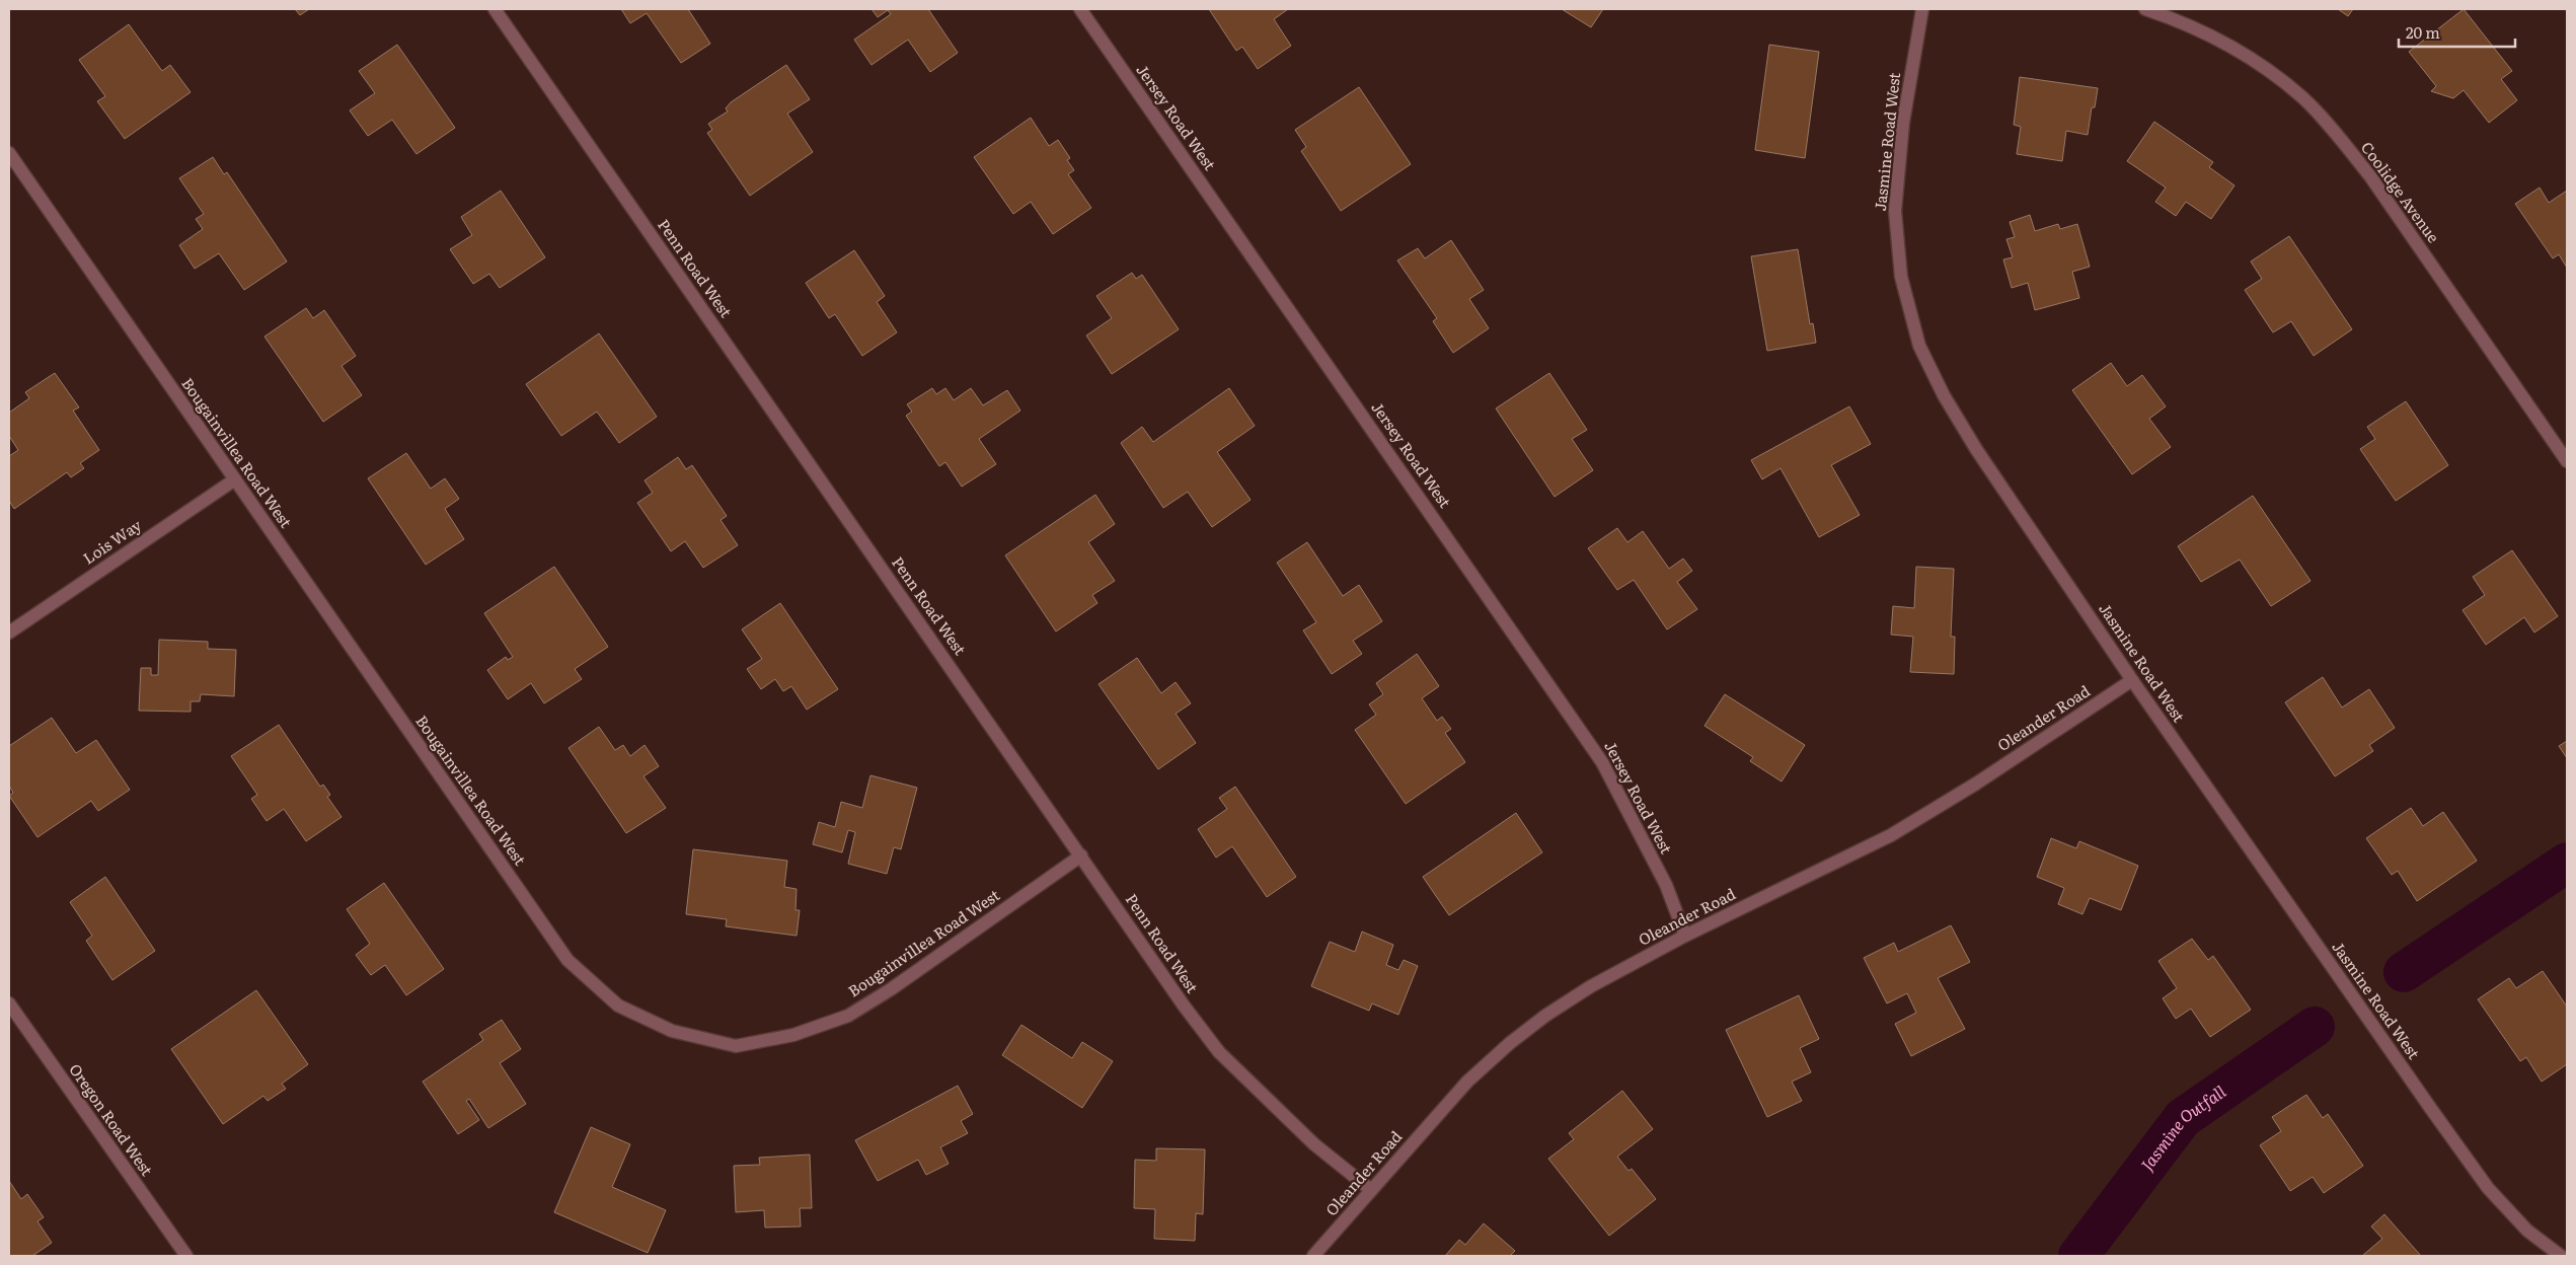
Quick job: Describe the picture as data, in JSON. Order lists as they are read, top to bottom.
{
  "streets": {
    "street": [
      "Jersey Road West",
      "Jasmine Road West",
      "Coolidge Avenue",
      "Penn Road West",
      "Bougainvillea Road West",
      "Lois Way",
      "Oleander Road",
      "Oregon Road West"
    ]
  },
  "crossings": [
    ["Jersey Road West", "Oleander Road"],
    ["Jasmine Road West", "Oleander Road"],
    ["Penn Road West", "Bougainvillea Road West"],
    ["Penn Road West", "Oleander Road"],
    ["Bougainvillea Road West", "Lois Way"]
  ],
  "water": ["Jasmine Outfall"],
  "scale_bar": "20 m"
}
